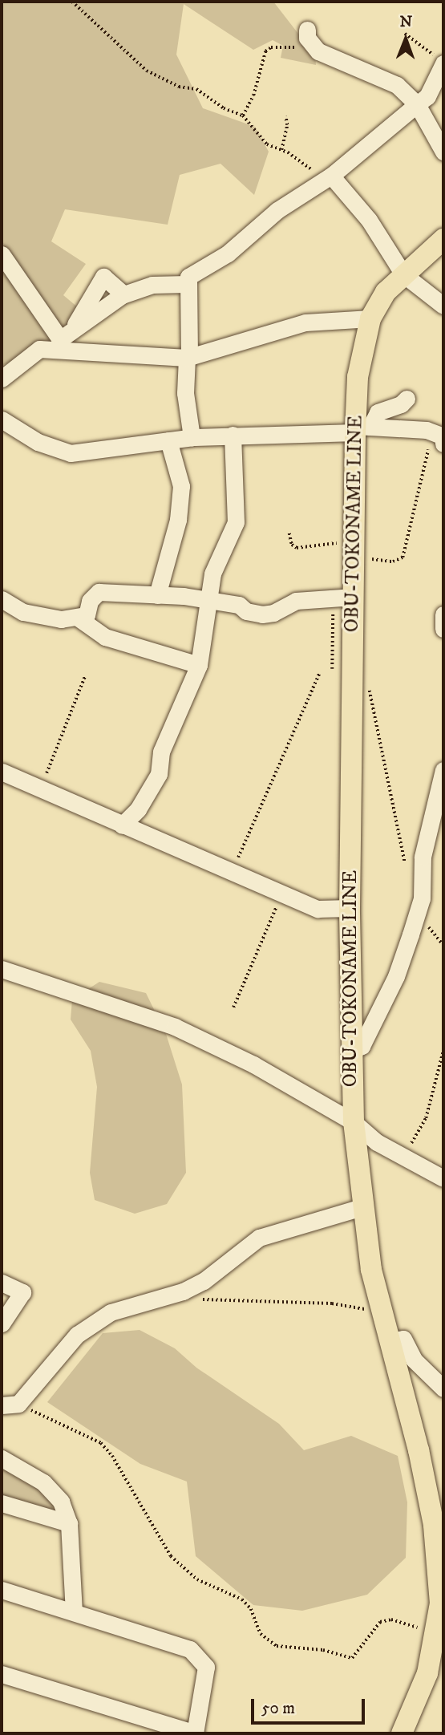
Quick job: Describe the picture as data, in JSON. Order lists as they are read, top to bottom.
{
  "streets": {
    "main road": ["OBU-TOKONAME LINE"]
  },
  "scale_bar": "50 m",
  "north": "top"
}
